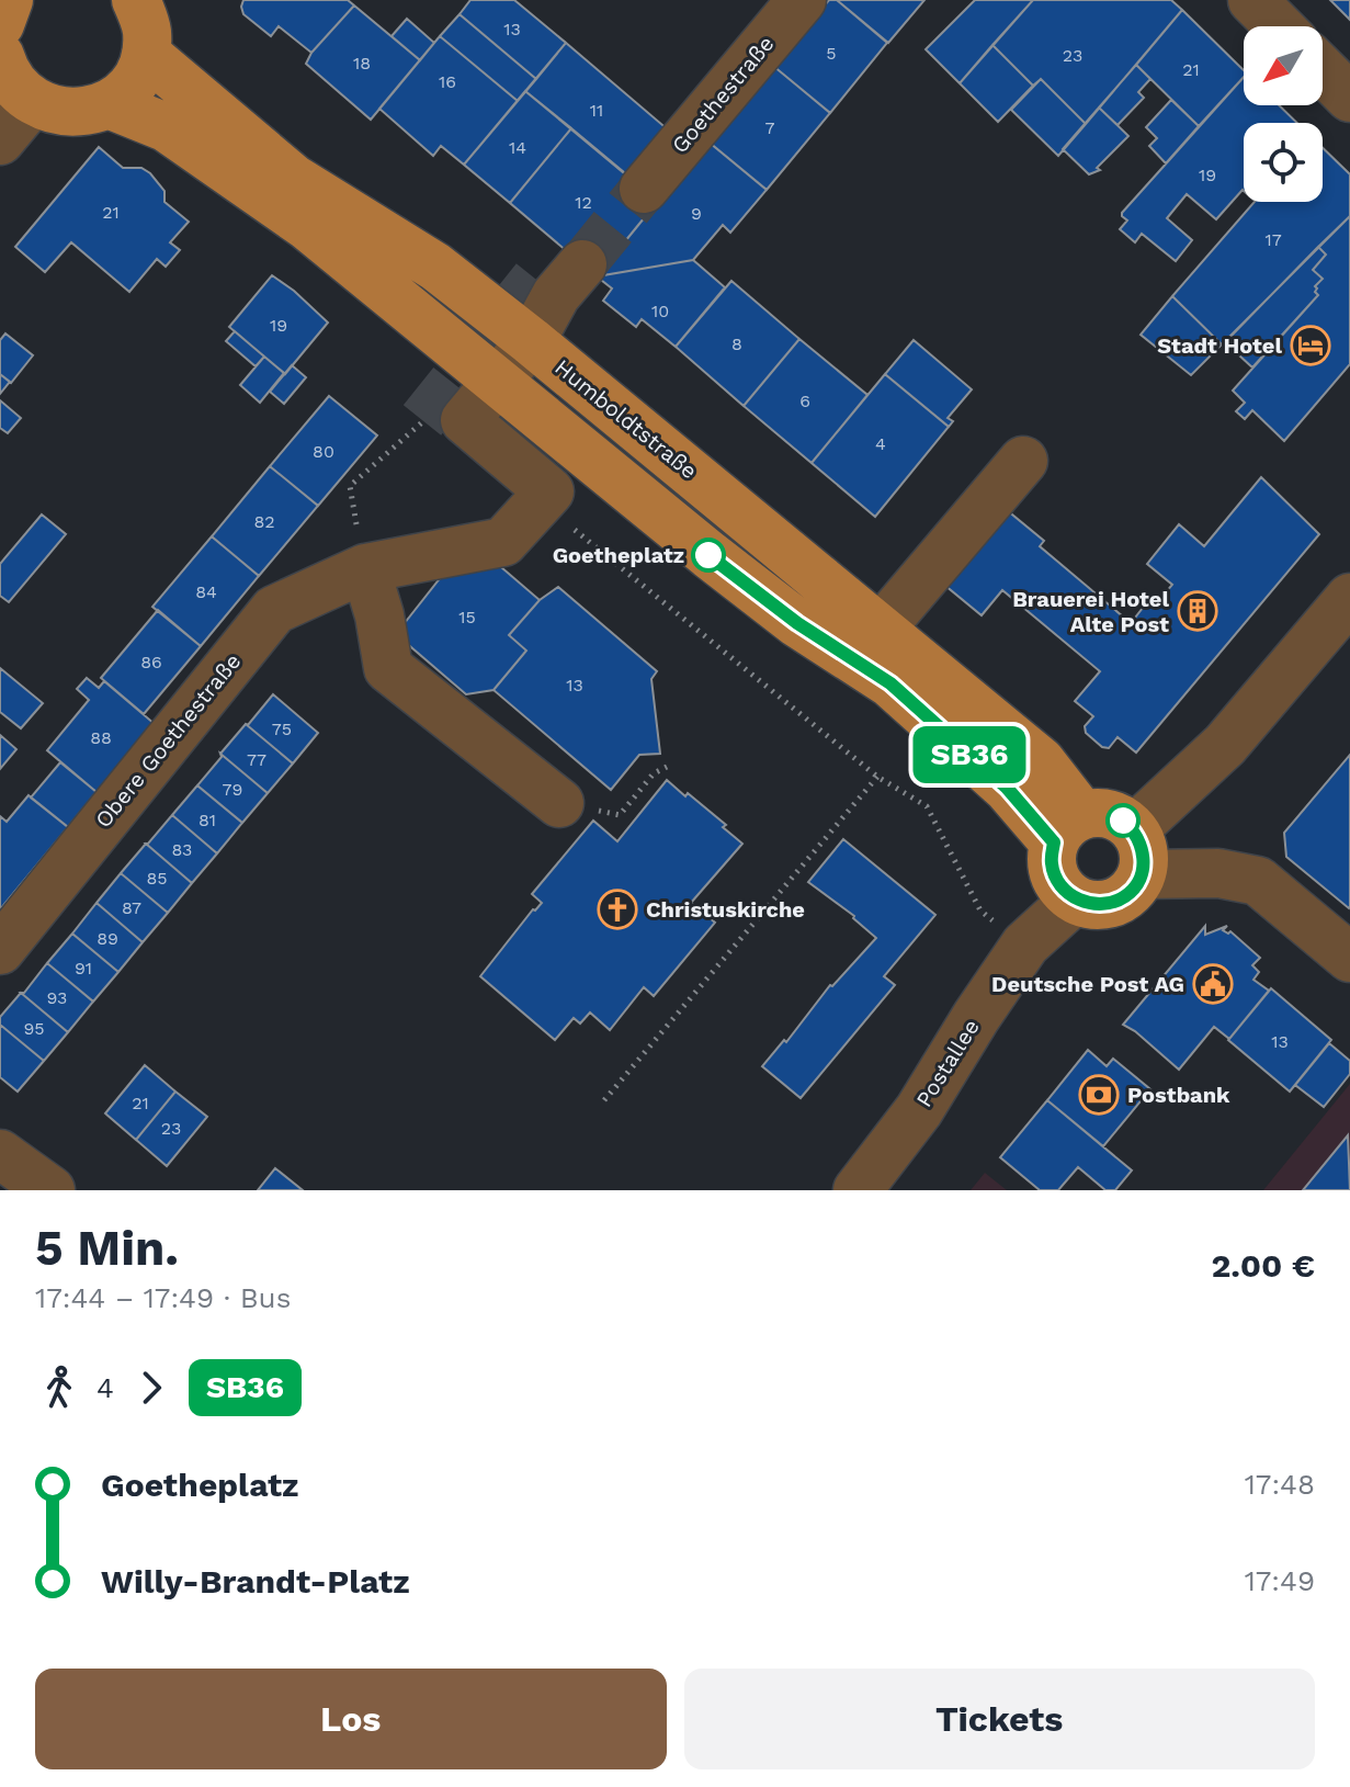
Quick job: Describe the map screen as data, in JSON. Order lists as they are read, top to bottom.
{
  "streets": {
    "main road": ["Humboldtstraße"],
    "street": ["Goethestraße", "Obere Goethestraße", "Postallee"]
  },
  "crossings": [
    ["Humboldtstraße", "Postallee"]
  ],
  "places": {
    "hotel": ["Stadt Hotel"],
    "other": ["Goetheplatz"],
    "building": ["Brauerei Hotel Alte Post"],
    "church": ["Christuskirche"],
    "public building": ["Deutsche Post AG"],
    "bank": ["Postbank"]
  },
  "lines": ["bus line SB36"],
  "house_numbers": [
    "13",
    "5",
    "23",
    "18",
    "21",
    "16",
    "11",
    "7",
    "14",
    "19",
    "12",
    "21",
    "9",
    "17",
    "10",
    "19",
    "8",
    "6",
    "4",
    "80",
    "82",
    "84",
    "15",
    "86",
    "13",
    "75",
    "88",
    "77",
    "79",
    "81",
    "83",
    "85",
    "87",
    "89",
    "91",
    "93",
    "95",
    "13",
    "21",
    "23"
  ],
  "north": "bottom left",
  "page": {
    "on_map": "SB36",
    "heading": ["5 Min.", "17:44 – 17:49 · Bus", "2.00 €"],
    "legs": ["4", "SB36"],
    "list": [
      {
        "name": "Goetheplatz",
        "value": "17:48"
      },
      {
        "name": "Willy-Brandt-Platz",
        "value": "17:49"
      }
    ],
    "buttons": ["Los", "Tickets"]
  }
}
